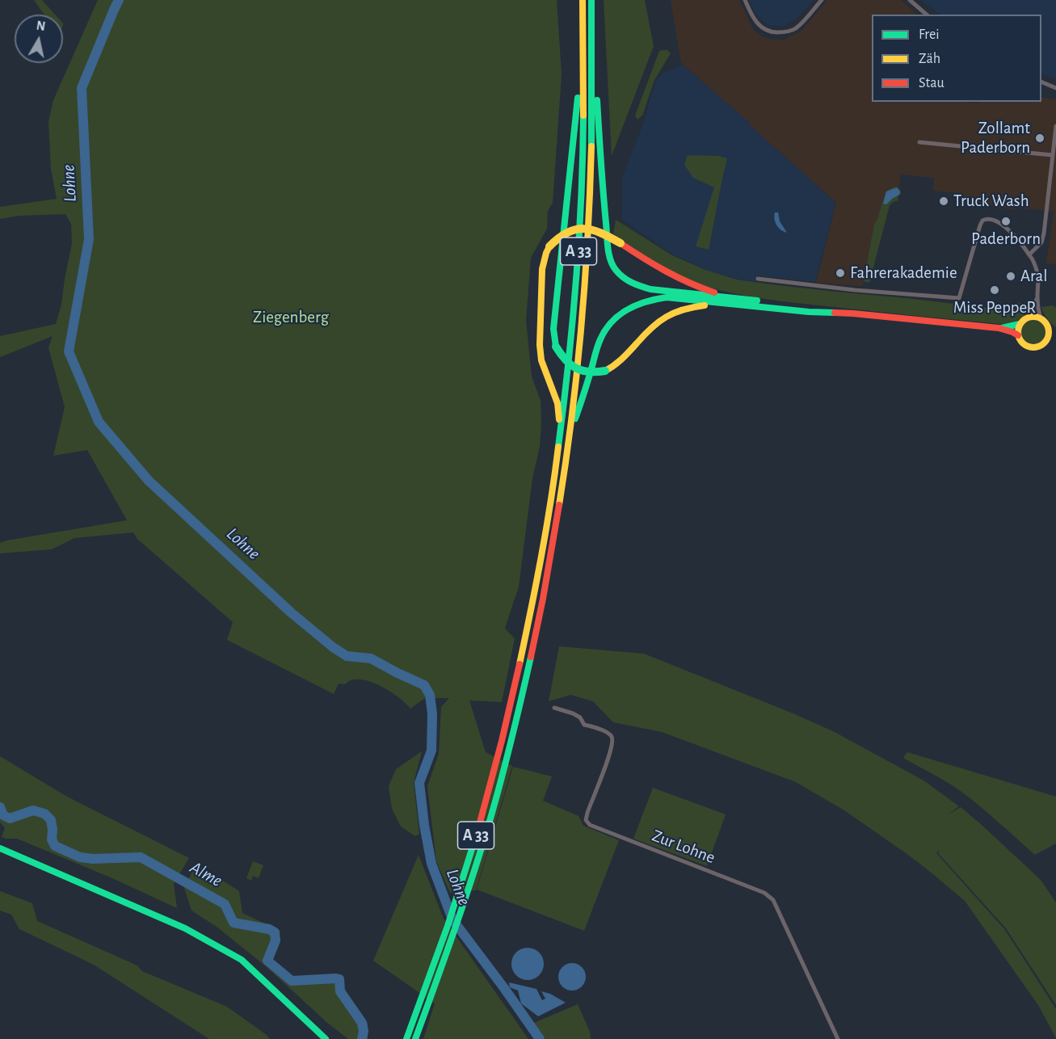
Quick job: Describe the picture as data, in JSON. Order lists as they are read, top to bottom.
{
  "streets": {
    "main road": ["A 33"],
    "street": ["Zur Lohne"]
  },
  "water": ["Lohne", "Alme"],
  "parks": ["Ziegenberg"],
  "places": [
    "Zollamt Paderborn",
    "Truck Wash",
    "Paderborn",
    "Fahrerakademie",
    "Aral",
    "Miss PeppeR"
  ],
  "legend": ["Frei", "Zäh", "Stau"],
  "north": "top"
}
